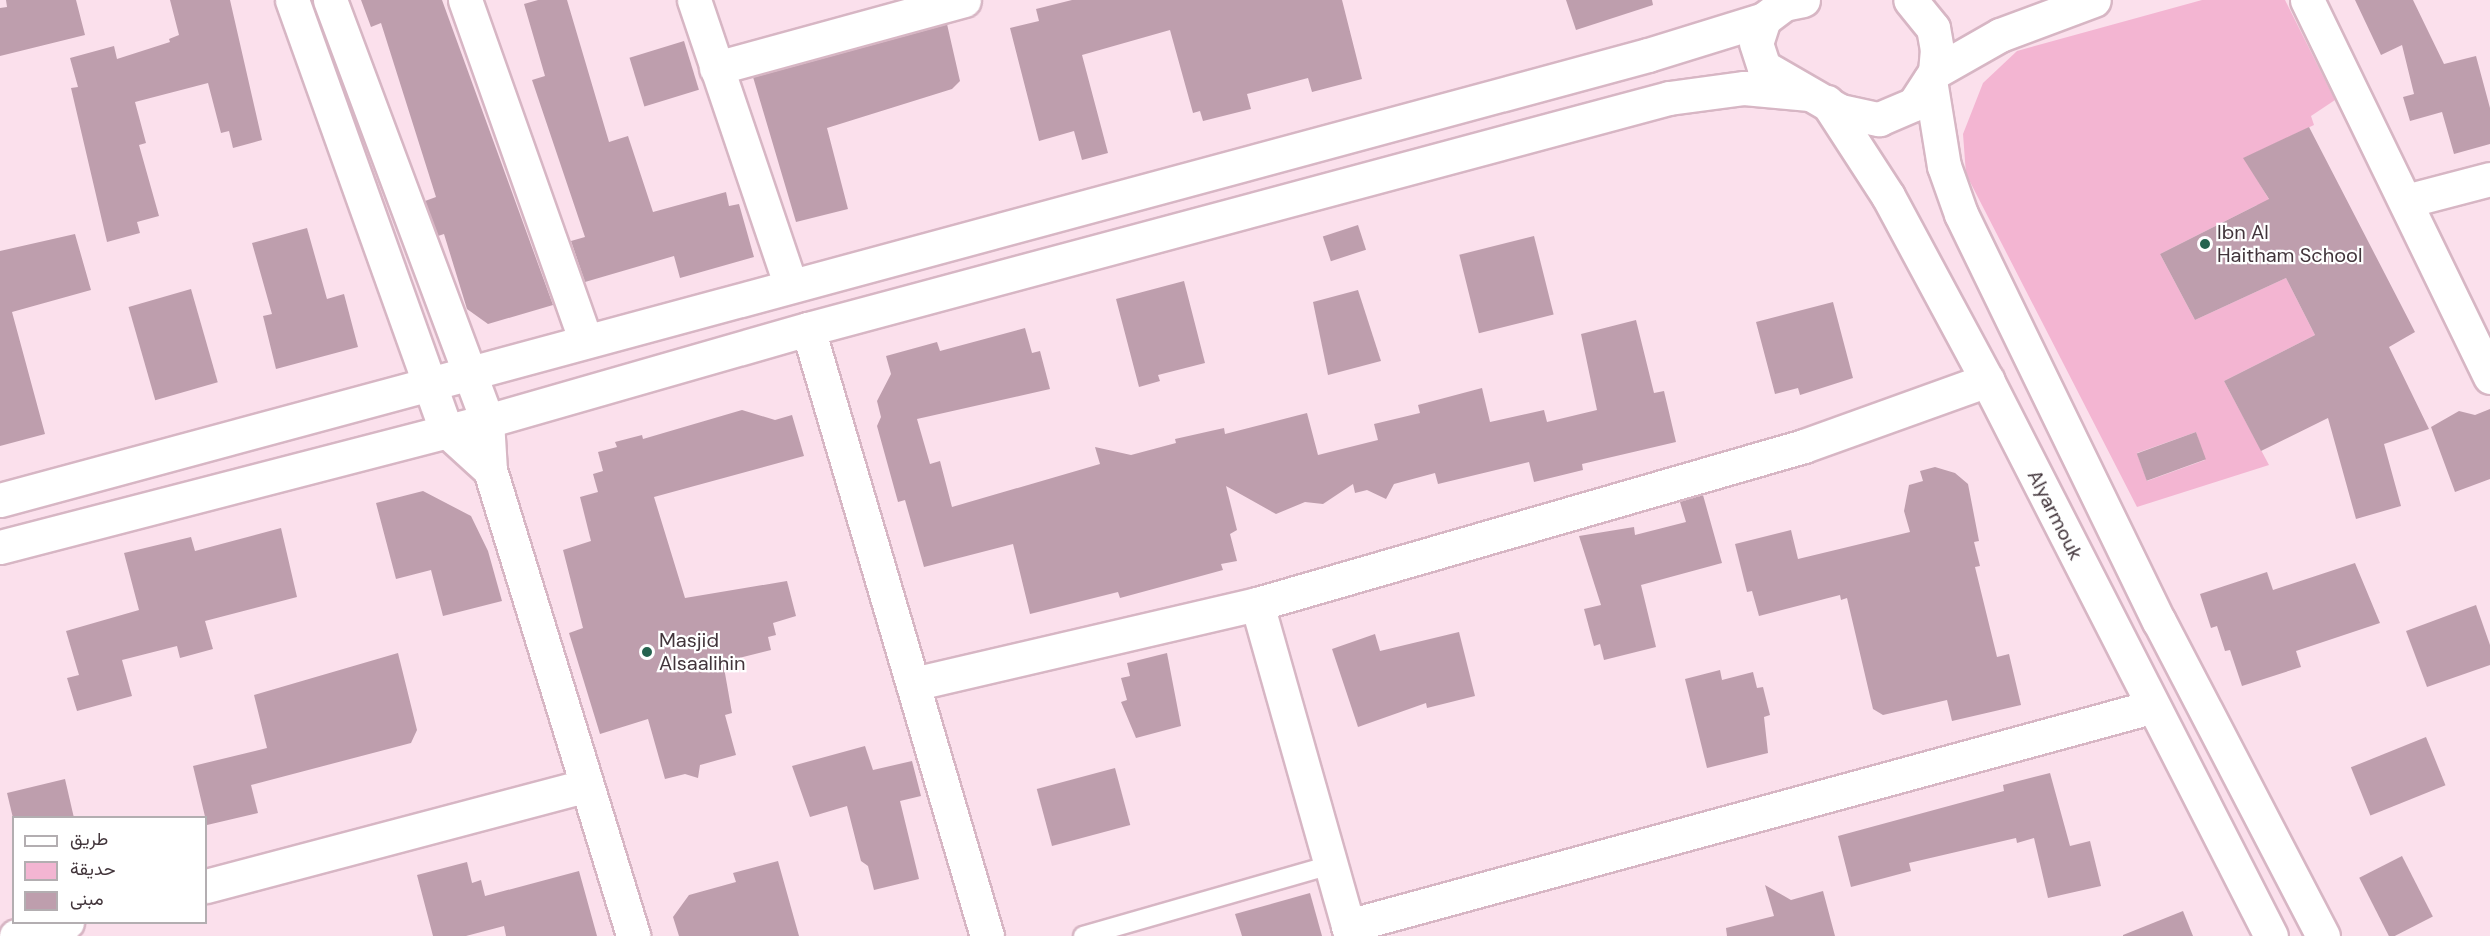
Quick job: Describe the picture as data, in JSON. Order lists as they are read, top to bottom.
{
  "streets": {
    "street": ["Alyarmouk"]
  },
  "places": ["Ibn Al Haitham School", "Masjid Alsaalihin"],
  "legend": ["طريق", "حديقة", "مبنى"]
}
